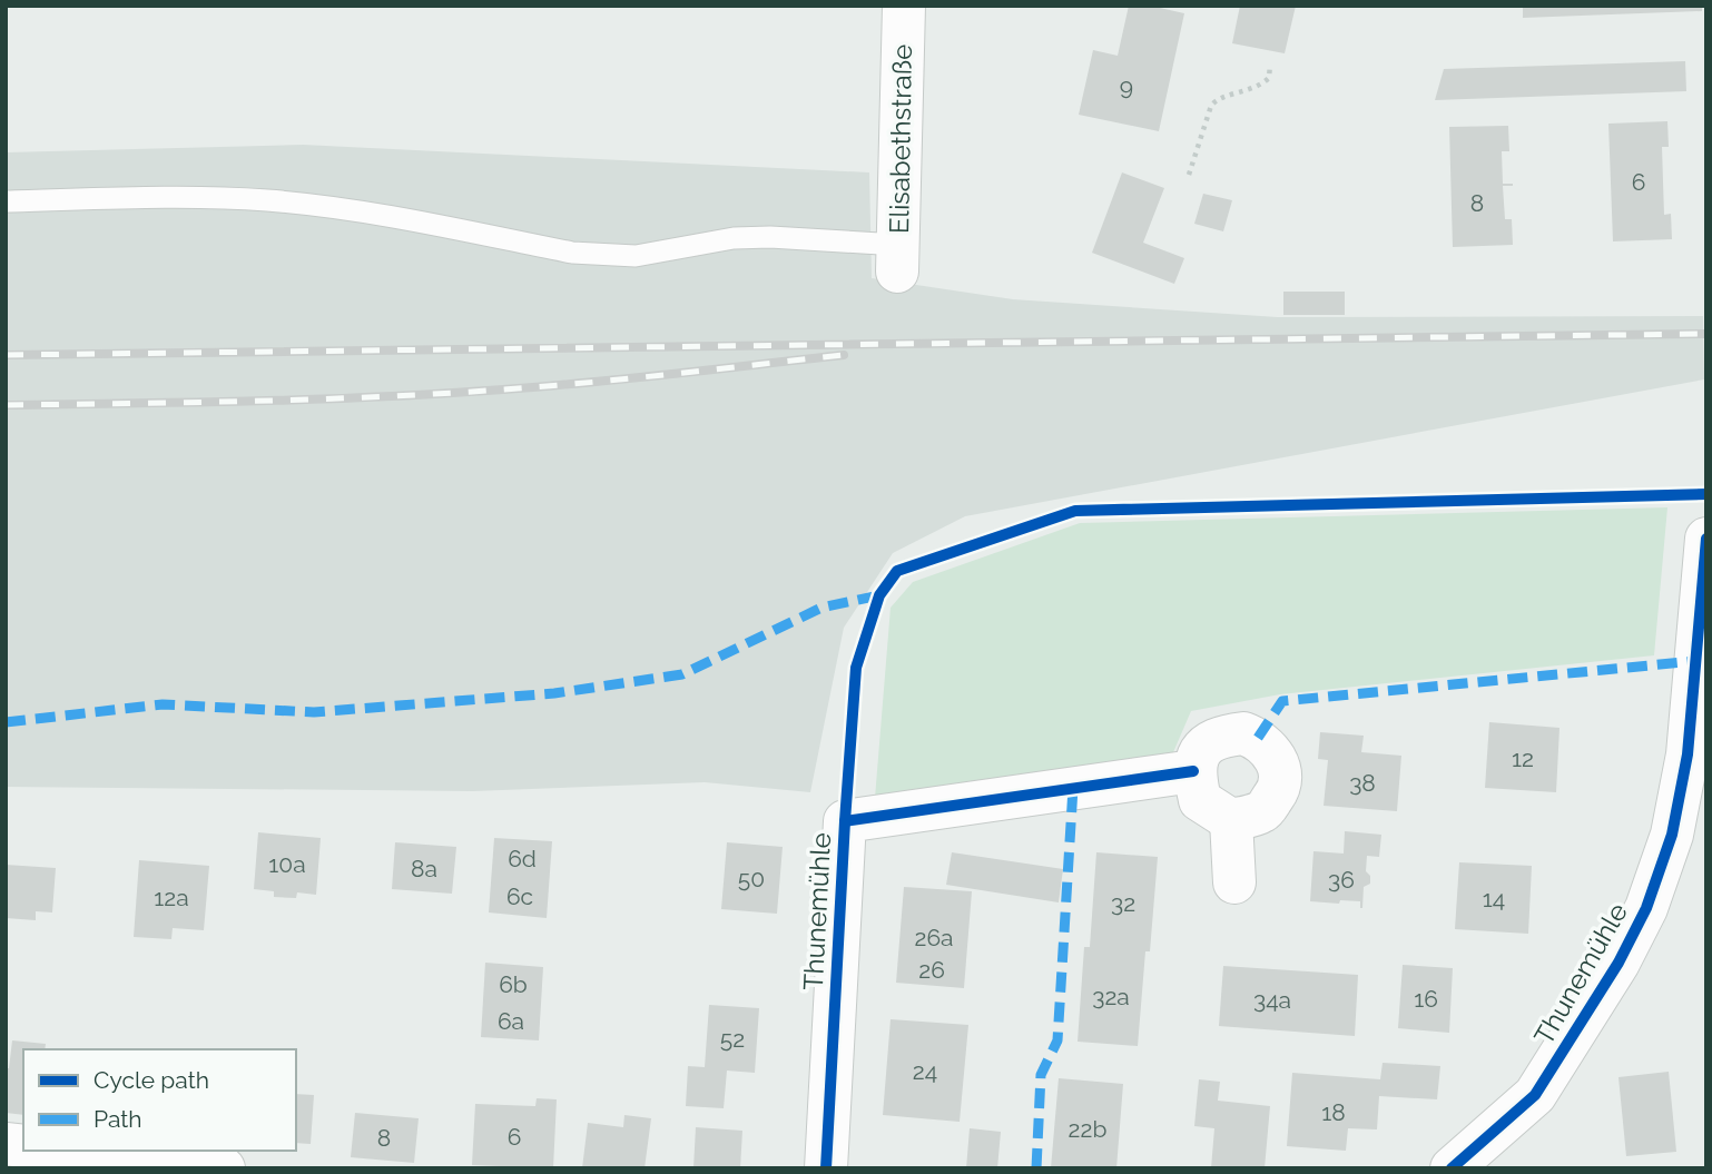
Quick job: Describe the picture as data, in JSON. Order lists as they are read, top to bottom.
{
  "streets": {
    "street": ["Elisabethstraße", "Thunemühle"]
  },
  "house_numbers": [
    "9",
    "6",
    "8",
    "12",
    "38",
    "6d",
    "10a",
    "8a",
    "50",
    "36",
    "6c",
    "12a",
    "14",
    "32",
    "26a",
    "26",
    "6b",
    "32a",
    "16",
    "34a",
    "6a",
    "52",
    "24",
    "18",
    "22b",
    "6",
    "8"
  ],
  "legend": ["Cycle path", "Path"]
}
